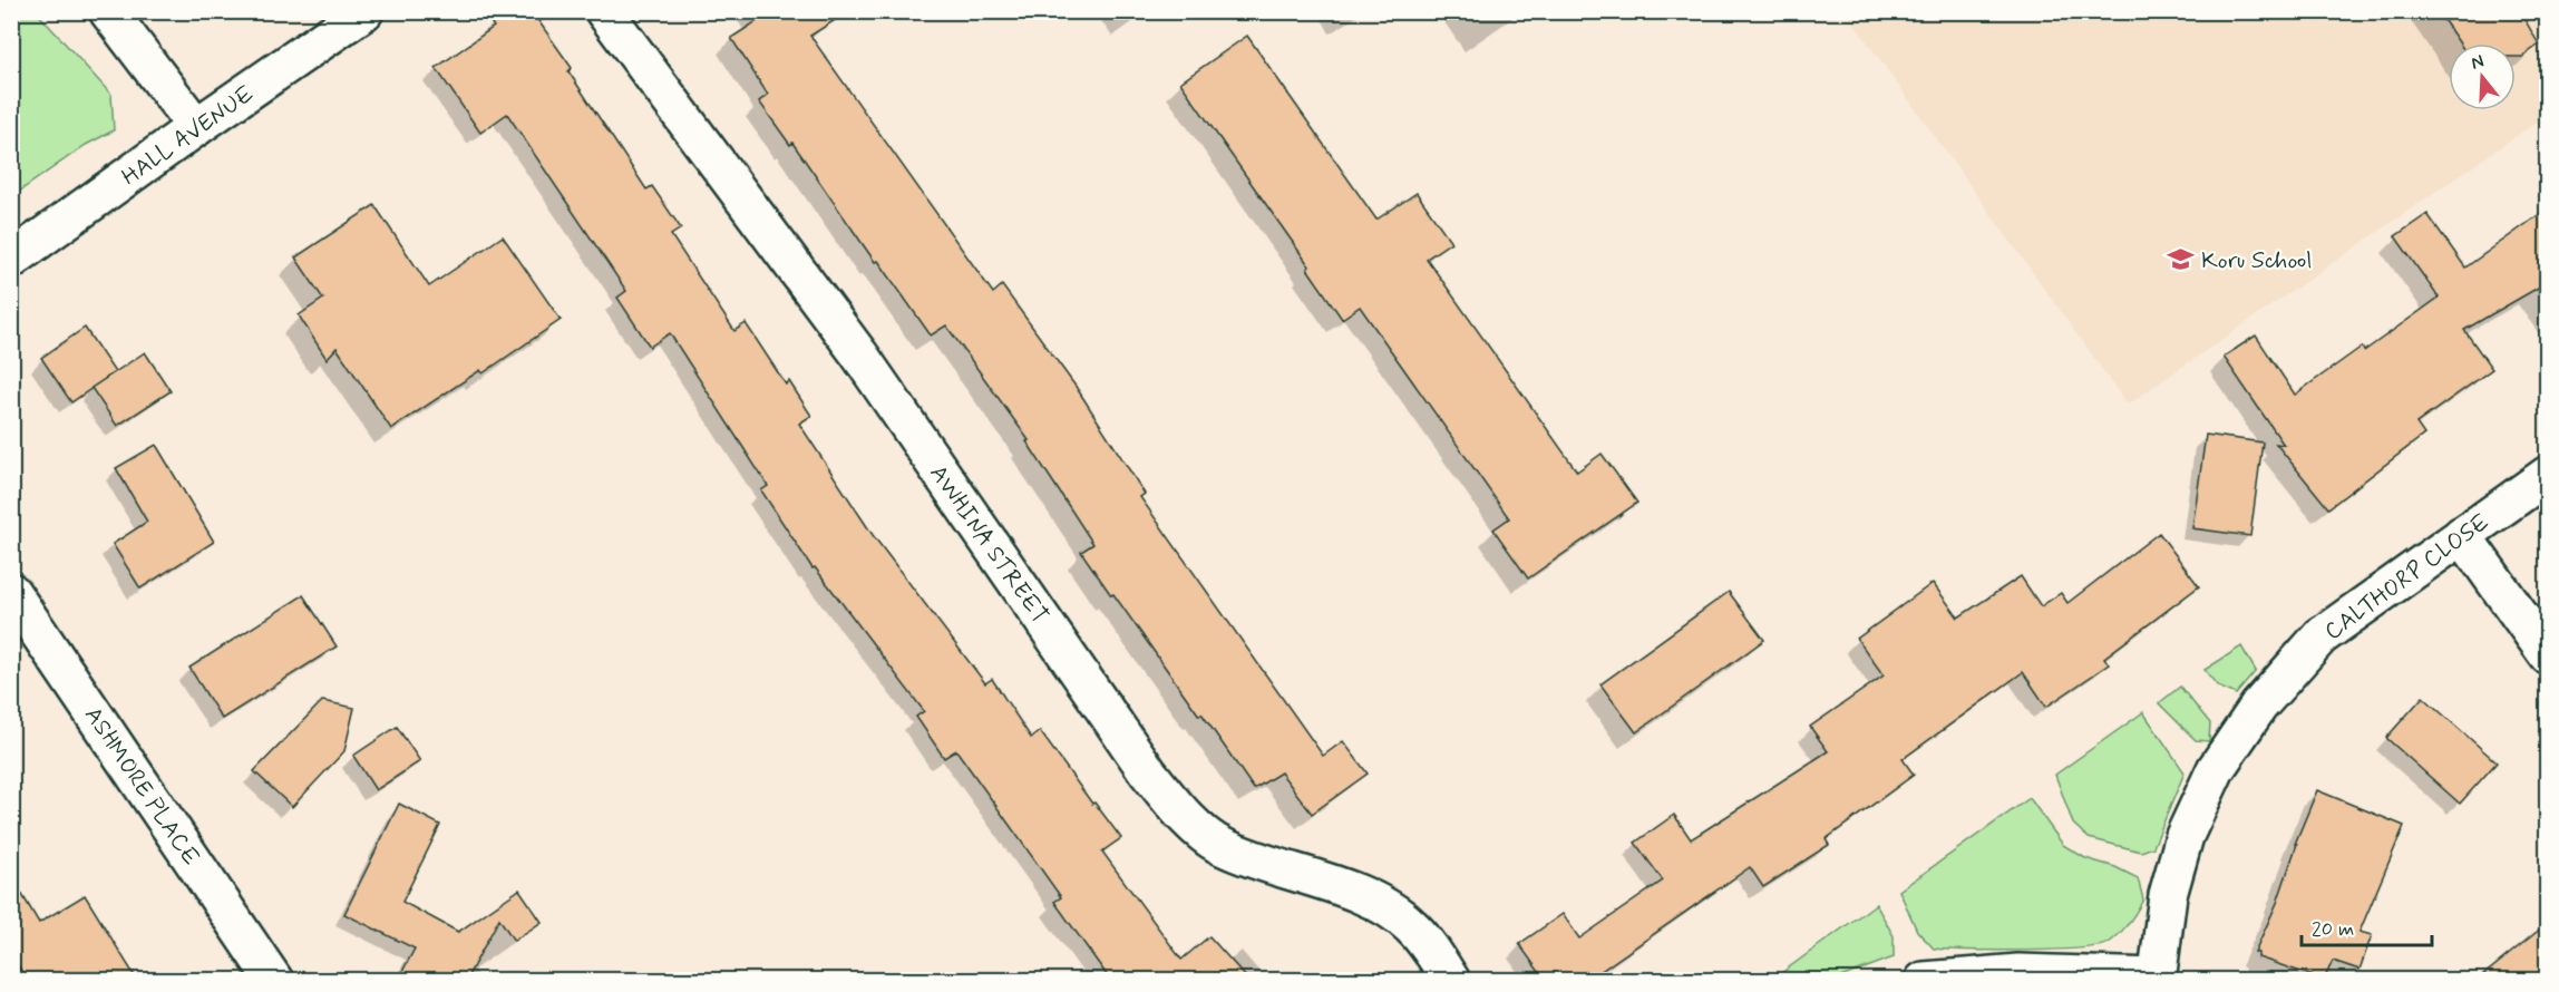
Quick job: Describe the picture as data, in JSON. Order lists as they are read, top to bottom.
{
  "streets": {
    "street": [
      "HALL AVENUE",
      "AWHINA STREET",
      "CALTHORP CLOSE",
      "ASHMORE PLACE"
    ]
  },
  "places": {
    "school or university": ["Koru School"]
  },
  "scale_bar": "20 m",
  "north": "top"
}
